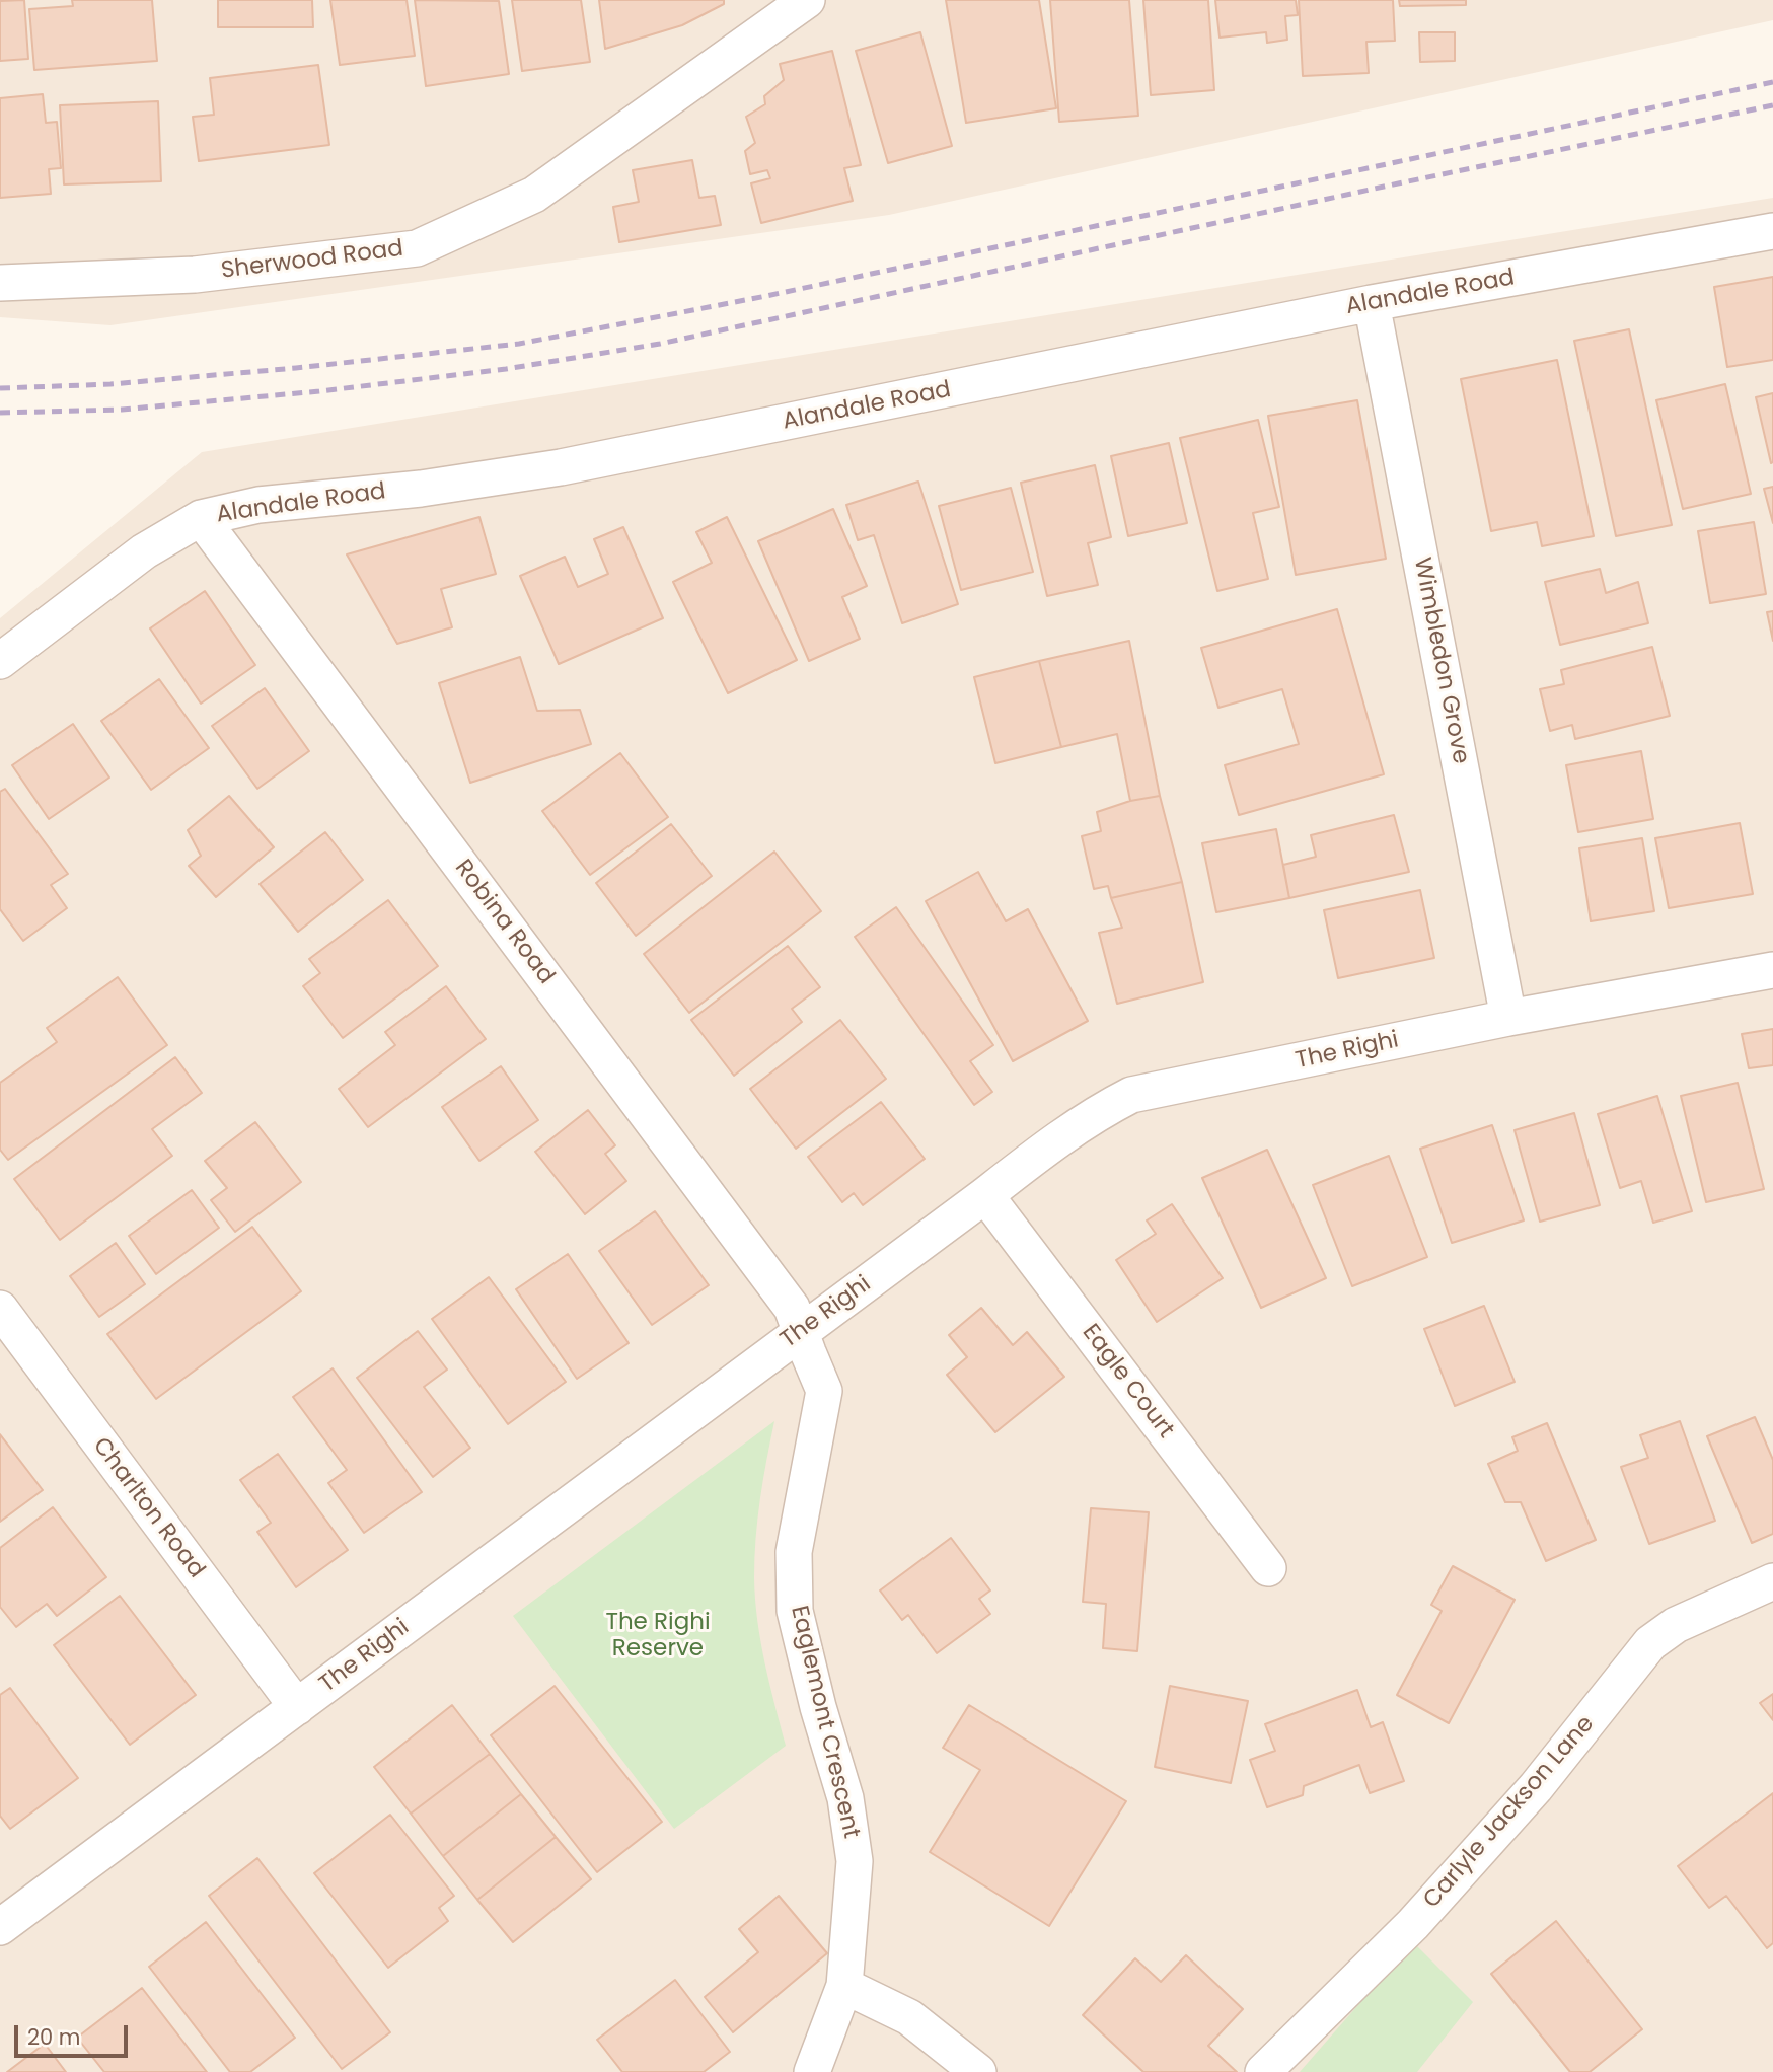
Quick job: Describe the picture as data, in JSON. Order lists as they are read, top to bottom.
{
  "streets": {
    "street": [
      "Sherwood Road",
      "Alandale Road",
      "Wimbledon Grove",
      "Robina Road",
      "The Righi",
      "Eagle Court",
      "Charlton Road",
      "Eaglemont Crescent",
      "Carlyle Jackson Lane"
    ]
  },
  "crossings": [
    ["Alandale Road", "Wimbledon Grove"],
    ["Alandale Road", "Robina Road"],
    ["Wimbledon Grove", "The Righi"],
    ["Robina Road", "The Righi"],
    ["Robina Road", "Eaglemont Crescent"],
    ["The Righi", "Eagle Court"],
    ["The Righi", "Charlton Road"],
    ["The Righi", "Eaglemont Crescent"]
  ],
  "parks": ["The Righi Reserve"],
  "scale_bar": "20 m"
}
